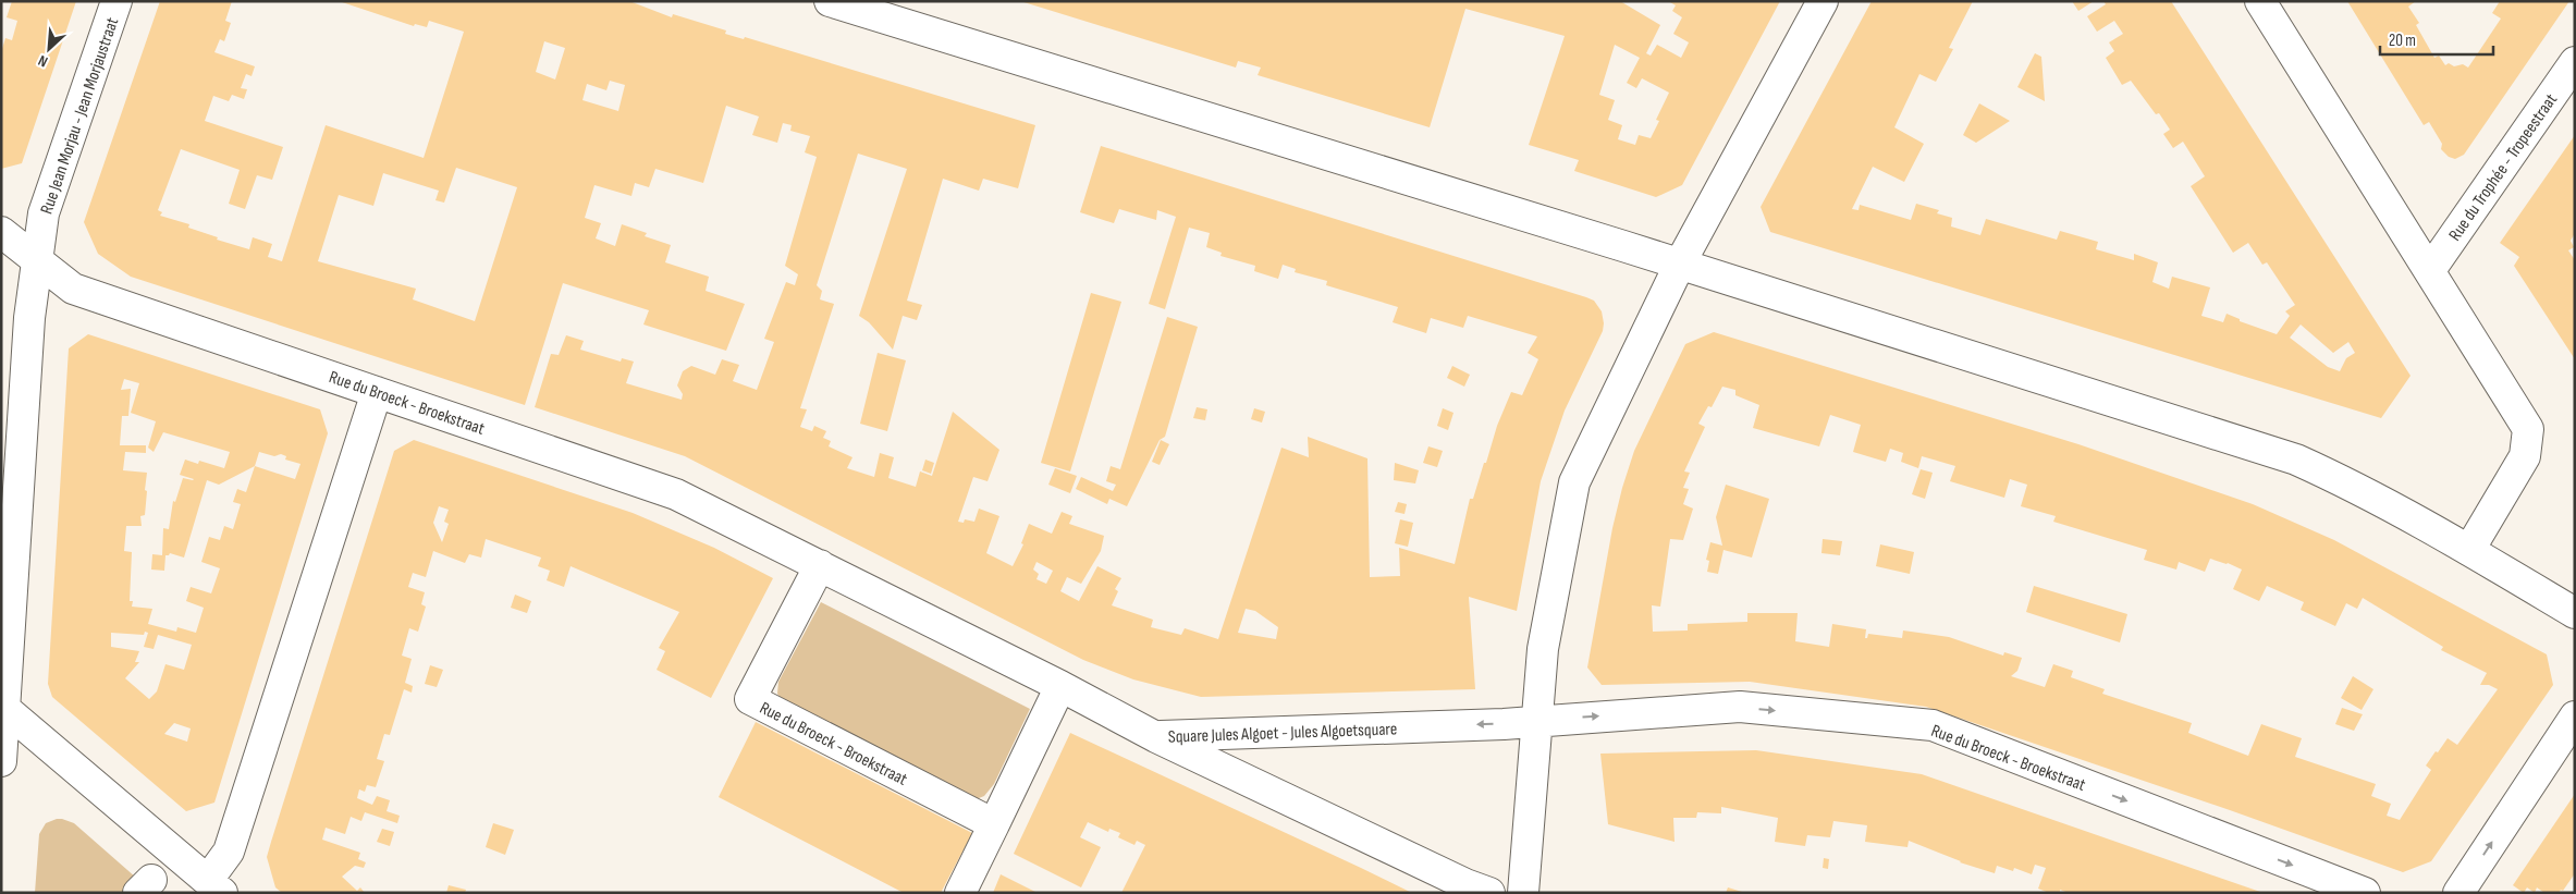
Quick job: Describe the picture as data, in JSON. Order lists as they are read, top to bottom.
{
  "streets": {
    "street": [
      "Rue Jean Morjau - Jean Morjaustraat",
      "Rue du Trophée - Tropeestraat",
      "Rue du Broeck - Broekstraat",
      "Square Jules Algoet - Jules Algoetsquare"
    ]
  },
  "crossings": [
    ["Rue Jean Morjau - Jean Morjaustraat", "Rue du Broeck - Broekstraat"],
    ["Rue du Broeck - Broekstraat", "Square Jules Algoet - Jules Algoetsquare"]
  ],
  "one_way": ["Square Jules Algoet - Jules Algoetsquare"],
  "scale_bar": "20 m",
  "north": "bottom left"
}
